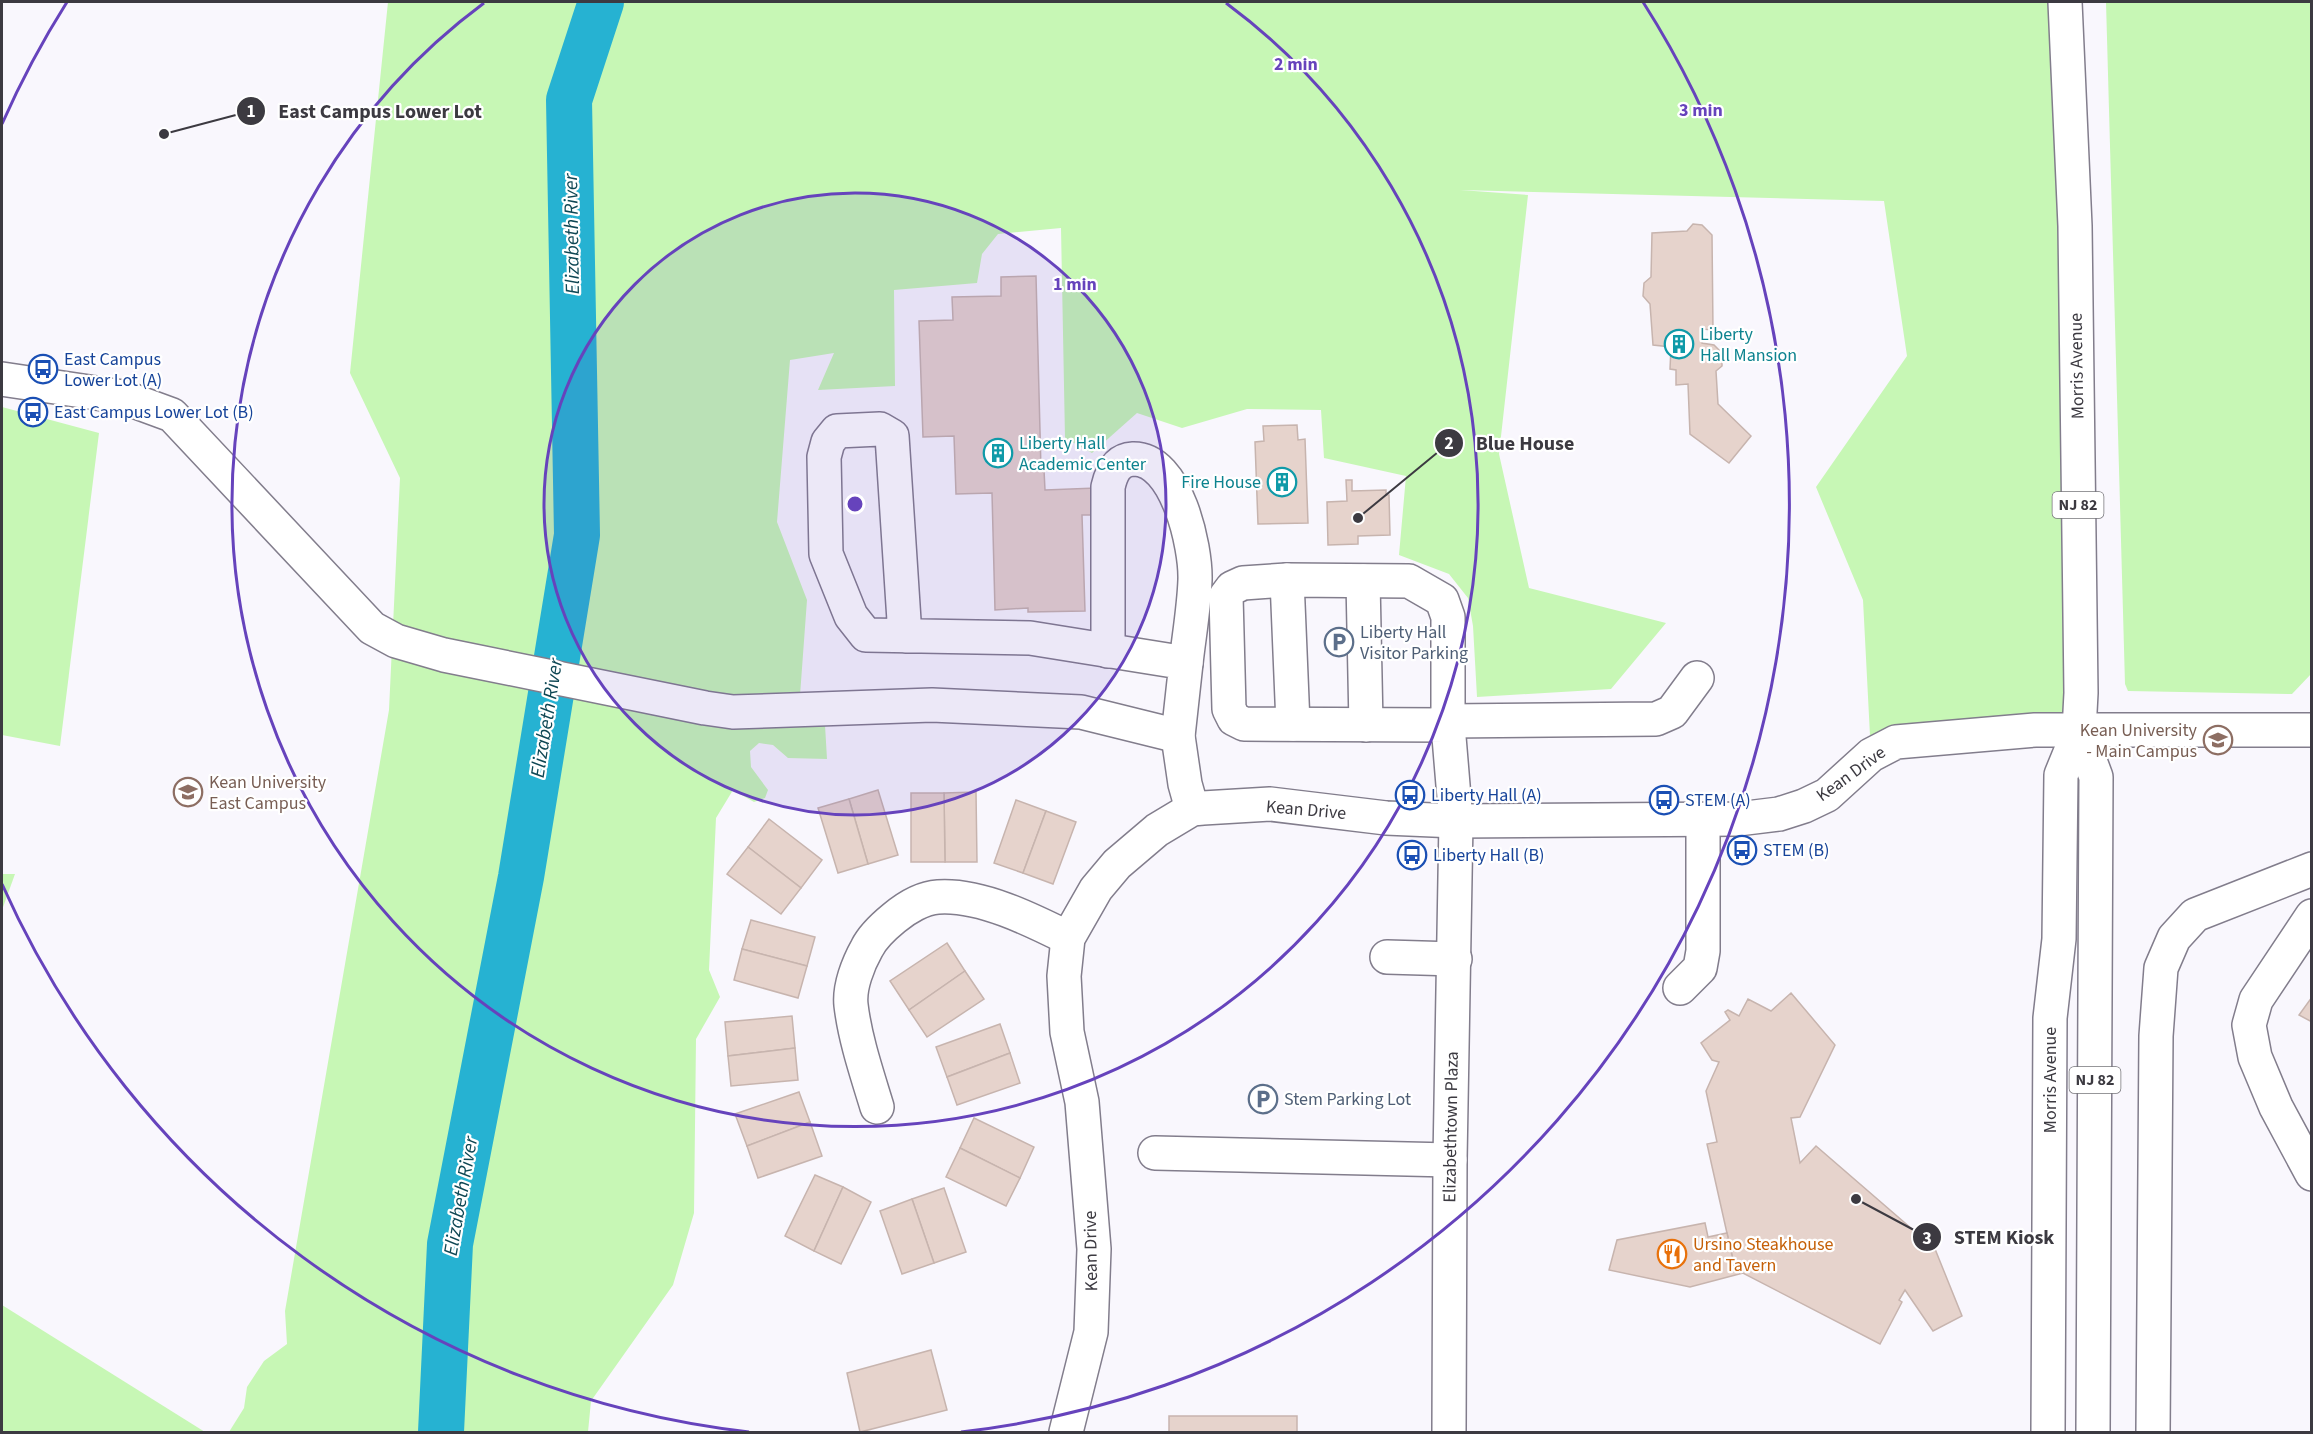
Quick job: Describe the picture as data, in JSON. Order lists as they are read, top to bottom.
{
  "streets": {
    "street": [
      "Morris Avenue",
      "NJ 82",
      "Kean Drive",
      "Elizabethtown Plaza"
    ]
  },
  "crossings": [
    ["Morris Avenue", "Kean Drive"],
    ["Kean Drive", "Elizabethtown Plaza"]
  ],
  "water": ["Elizabeth River"],
  "places": {
    "other": ["East Campus Lower Lot", "Blue House", "STEM Kiosk"],
    "building": ["Liberty Hall Mansion", "Liberty Hall Academic Center", "Fire House"],
    "bus stop": [
      "East Campus Lower Lot (A)",
      "East Campus Lower Lot (B)",
      "Liberty Hall (A)",
      "STEM (A)",
      "STEM (B)",
      "Liberty Hall (B)"
    ],
    "parking": ["Liberty Hall Visitor Parking", "Stem Parking Lot"],
    "school or university": ["Kean University - Main Campus", "Kean University East Campus"],
    "restaurant": ["Ursino Steakhouse and Tavern"]
  },
  "rings": ["2 min", "3 min", "1 min"]
}
